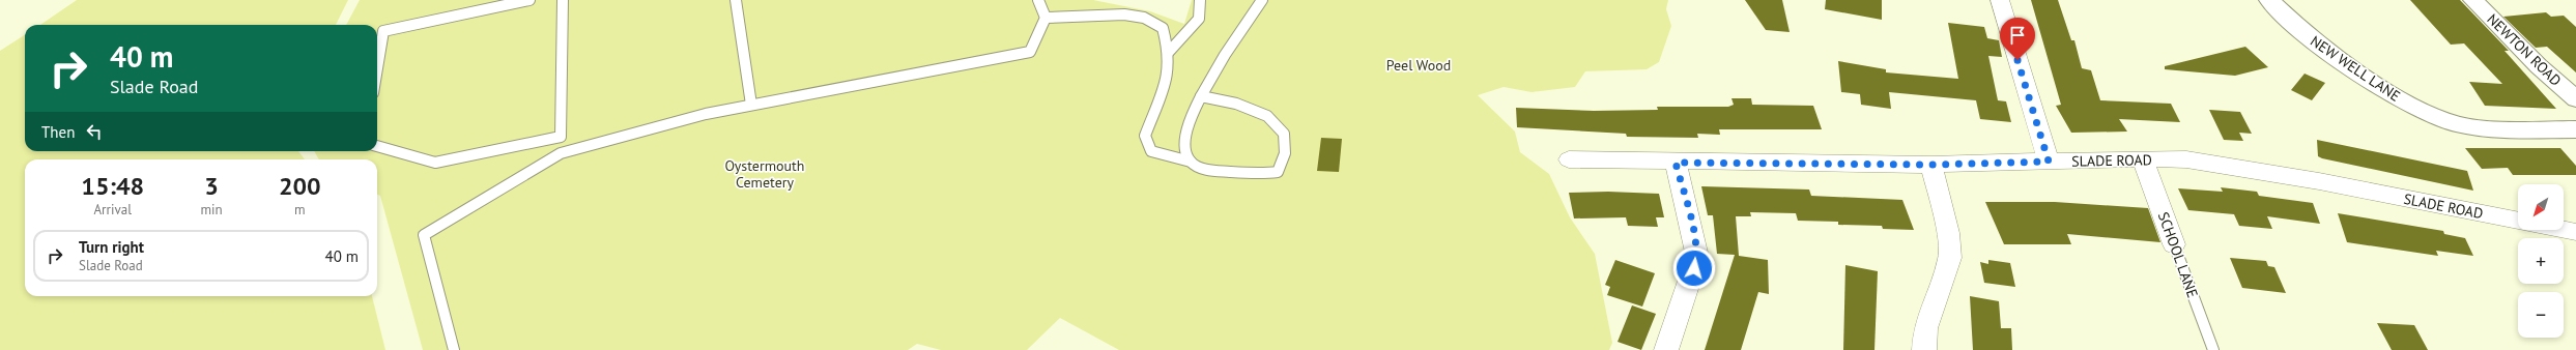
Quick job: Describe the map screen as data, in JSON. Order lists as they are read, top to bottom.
{
  "streets": {
    "street": [
      "NEWTON ROAD",
      "NEW WELL LANE",
      "SLADE ROAD",
      "SCHOOL LANE"
    ]
  },
  "crossings": [
    ["SLADE ROAD", "SCHOOL LANE"]
  ],
  "parks": ["Peel Wood", "Oystermouth Cemetery"],
  "north": "bottom left",
  "page": {
    "turn": ["40 m", "Slade Road"],
    "then": "Then",
    "eta": [
      "15:48",
      "Arrival",
      "3",
      "min",
      "200",
      "m"
    ],
    "map_buttons": ["+", "−"],
    "list": [
      {
        "name": "Turn right",
        "note": "Slade Road",
        "value": "40 m"
      }
    ]
  }
}
